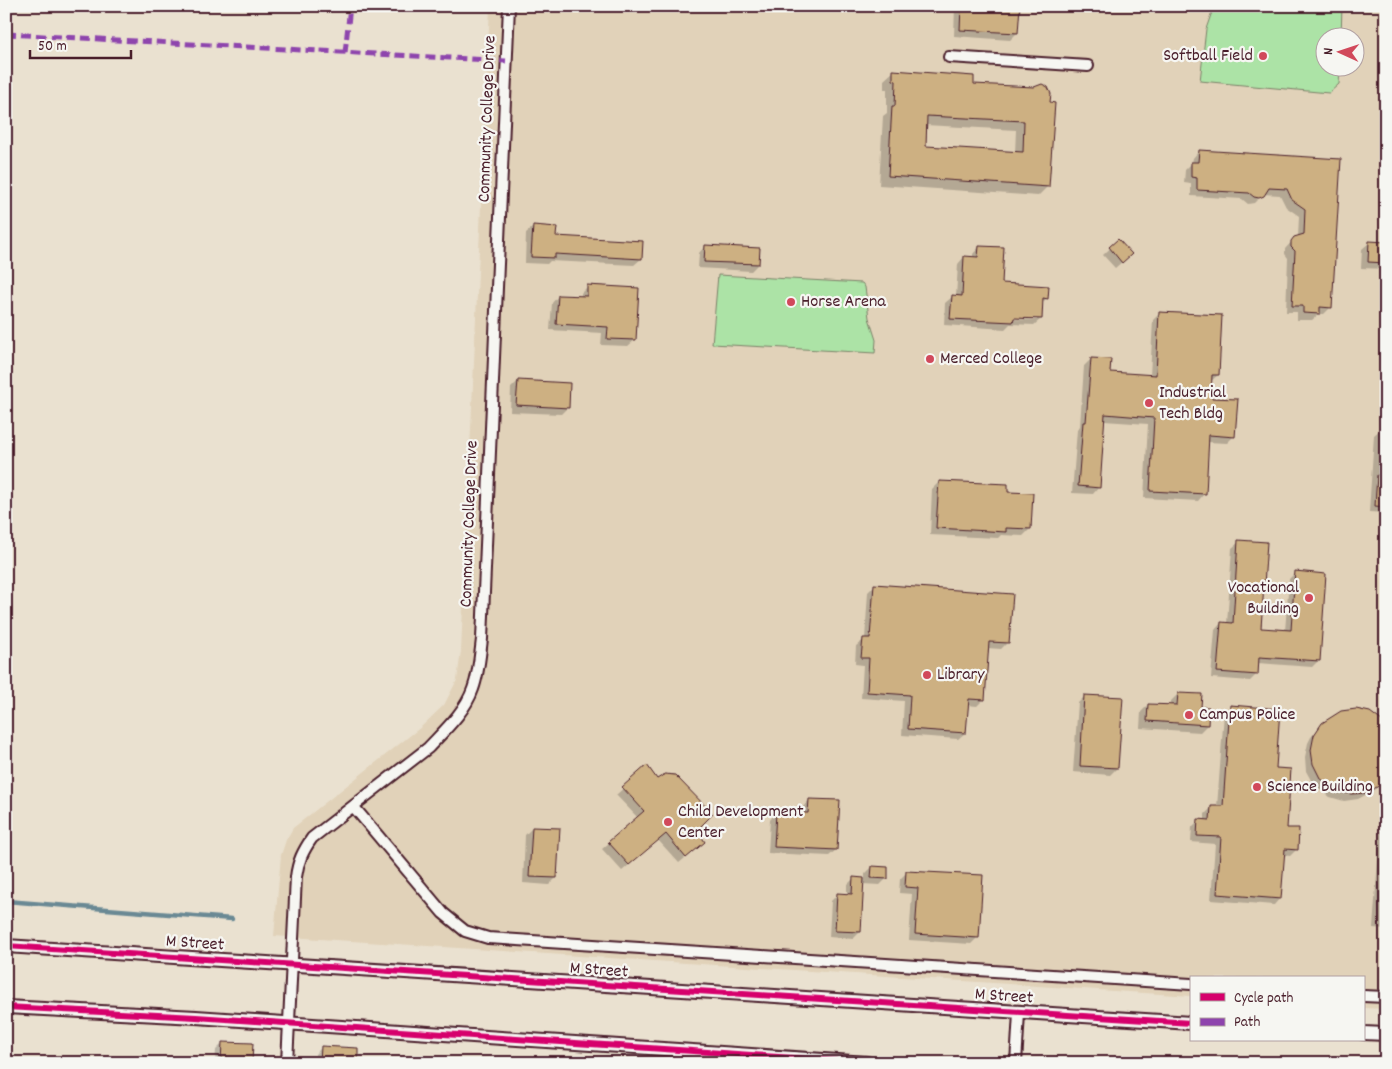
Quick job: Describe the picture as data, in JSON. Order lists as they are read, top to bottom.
{
  "streets": {
    "street": ["Community College Drive", "M Street"]
  },
  "crossings": [
    ["Community College Drive", "M Street"]
  ],
  "places": [
    "Softball Field",
    "Horse Arena",
    "Merced College",
    "Industrial Tech Bldg",
    "Vocational Building",
    "Library",
    "Campus Police",
    "Science Building",
    "Child Development Center"
  ],
  "legend": ["Cycle path", "Path"],
  "scale_bar": "50 m",
  "north": "left"
}
